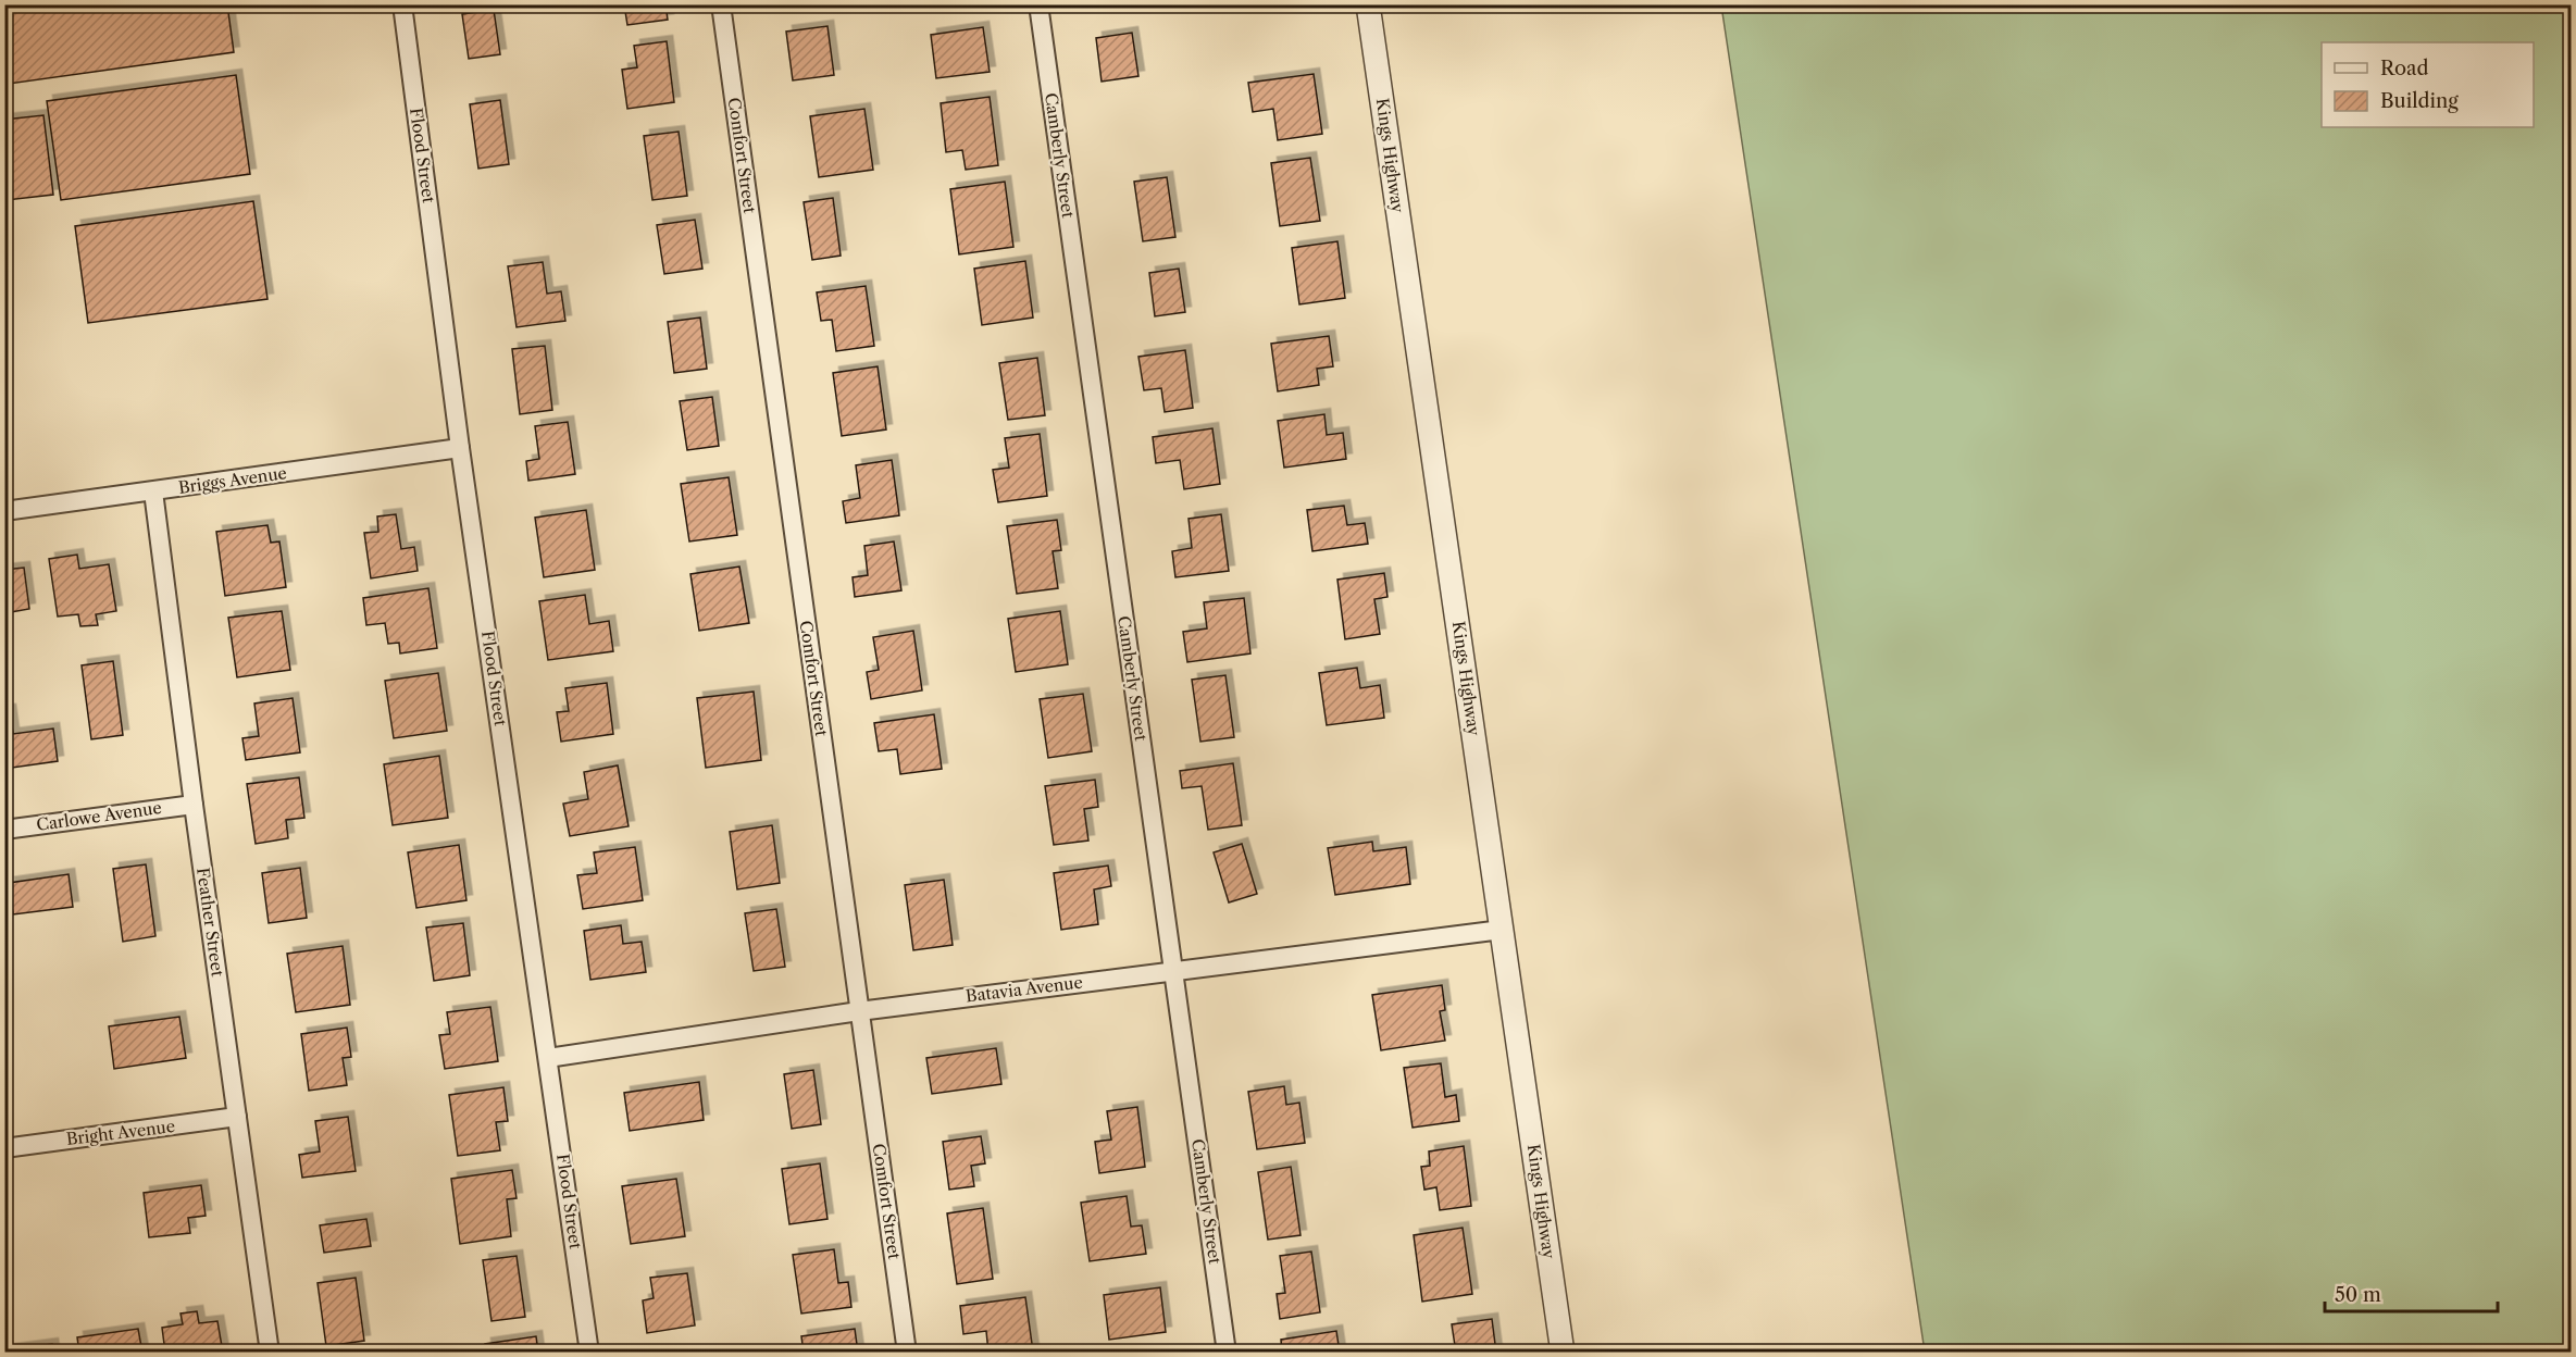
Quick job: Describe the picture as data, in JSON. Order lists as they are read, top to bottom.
{
  "streets": {
    "street": [
      "Flood Street",
      "Comfort Street",
      "Camberly Street",
      "Kings Highway",
      "Briggs Avenue",
      "Carlowe Avenue",
      "Feather Street",
      "Batavia Avenue",
      "Bright Avenue"
    ]
  },
  "crossings": [
    ["Flood Street", "Briggs Avenue"],
    ["Flood Street", "Batavia Avenue"],
    ["Comfort Street", "Batavia Avenue"],
    ["Camberly Street", "Batavia Avenue"],
    ["Kings Highway", "Batavia Avenue"],
    ["Briggs Avenue", "Feather Street"],
    ["Carlowe Avenue", "Feather Street"],
    ["Feather Street", "Bright Avenue"]
  ],
  "legend": ["Road", "Building"],
  "scale_bar": "50 m"
}
